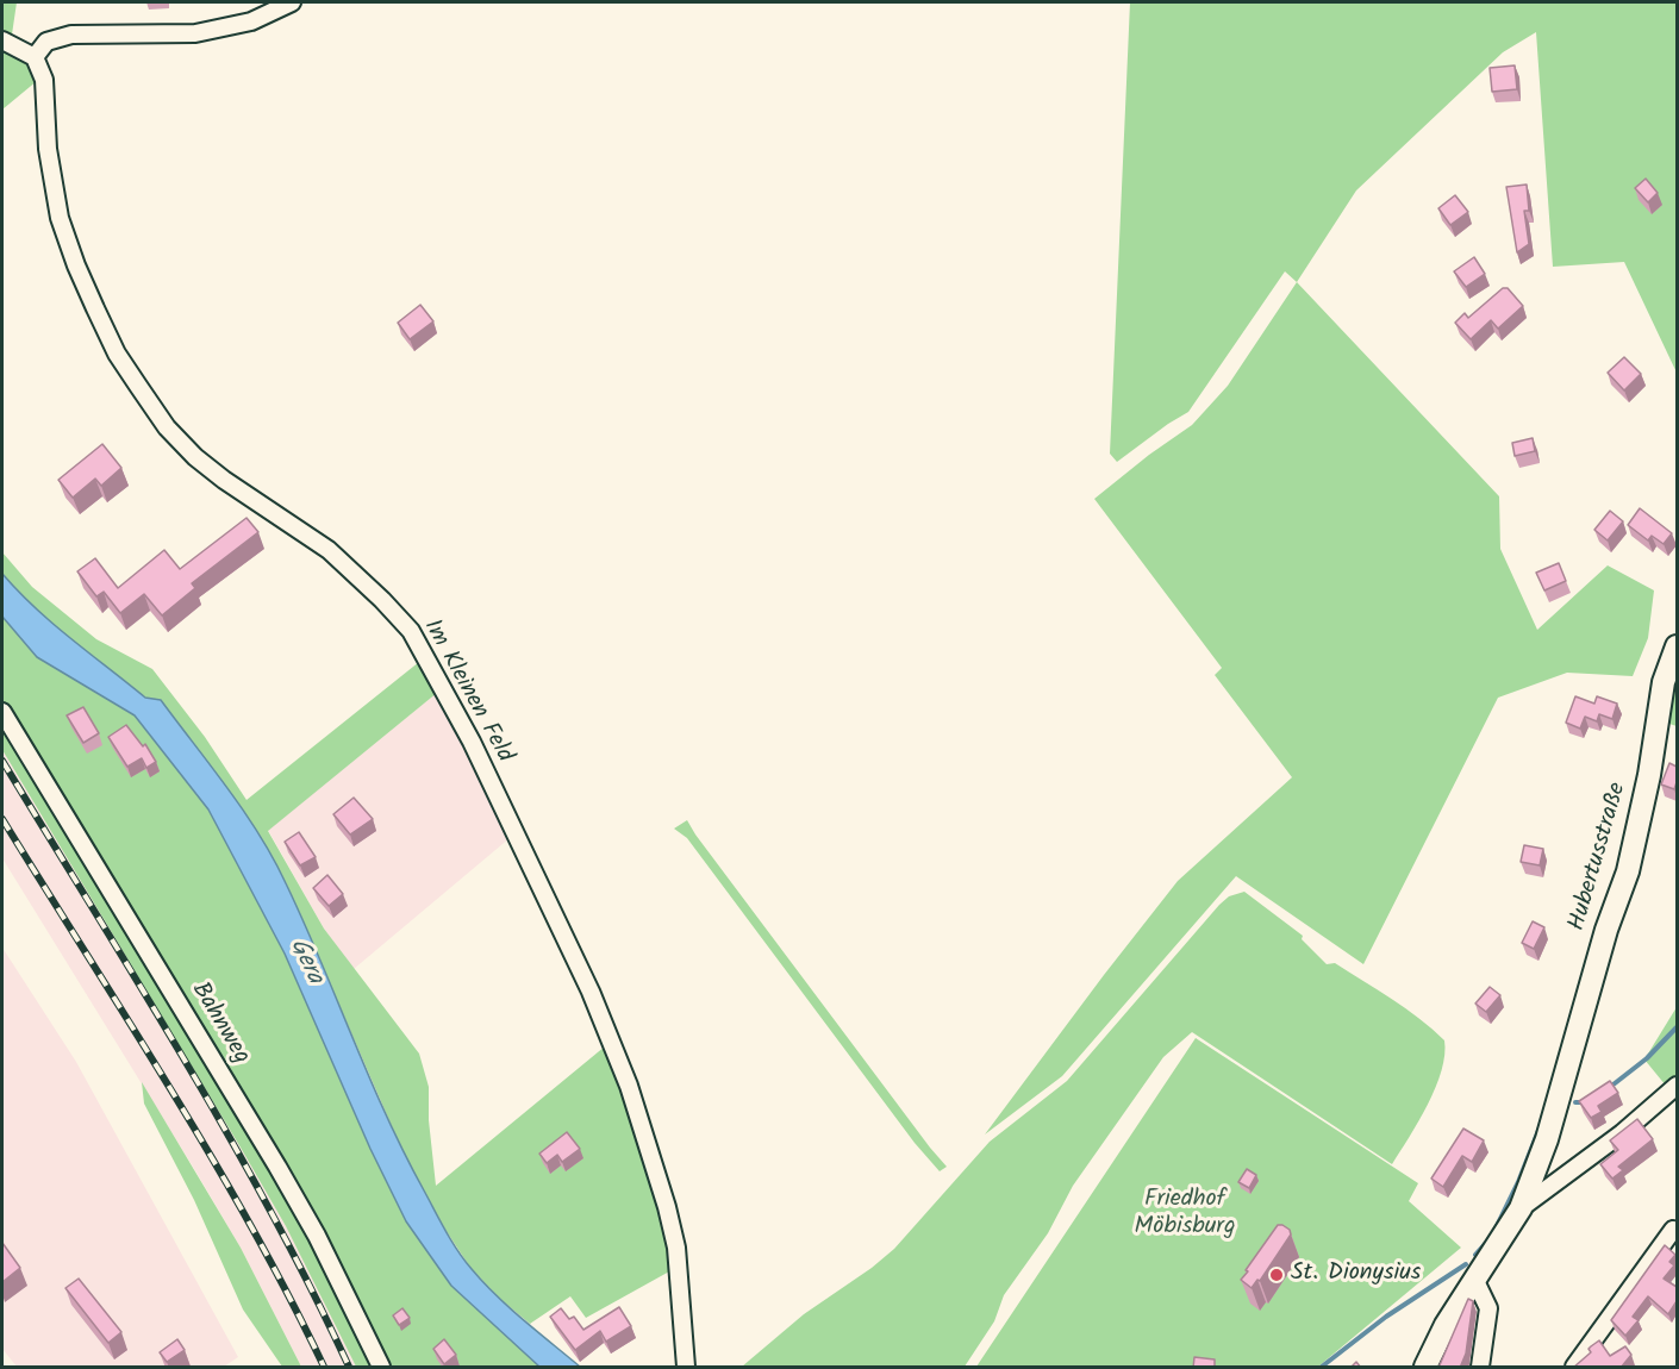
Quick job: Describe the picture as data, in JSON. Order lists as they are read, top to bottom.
{
  "streets": {
    "street": ["Im Kleinen Feld", "Hubertusstraße", "Bahnweg"]
  },
  "water": ["Gera"],
  "parks": ["Friedhof Möbisburg"],
  "places": ["St. Dionysius"]
}
